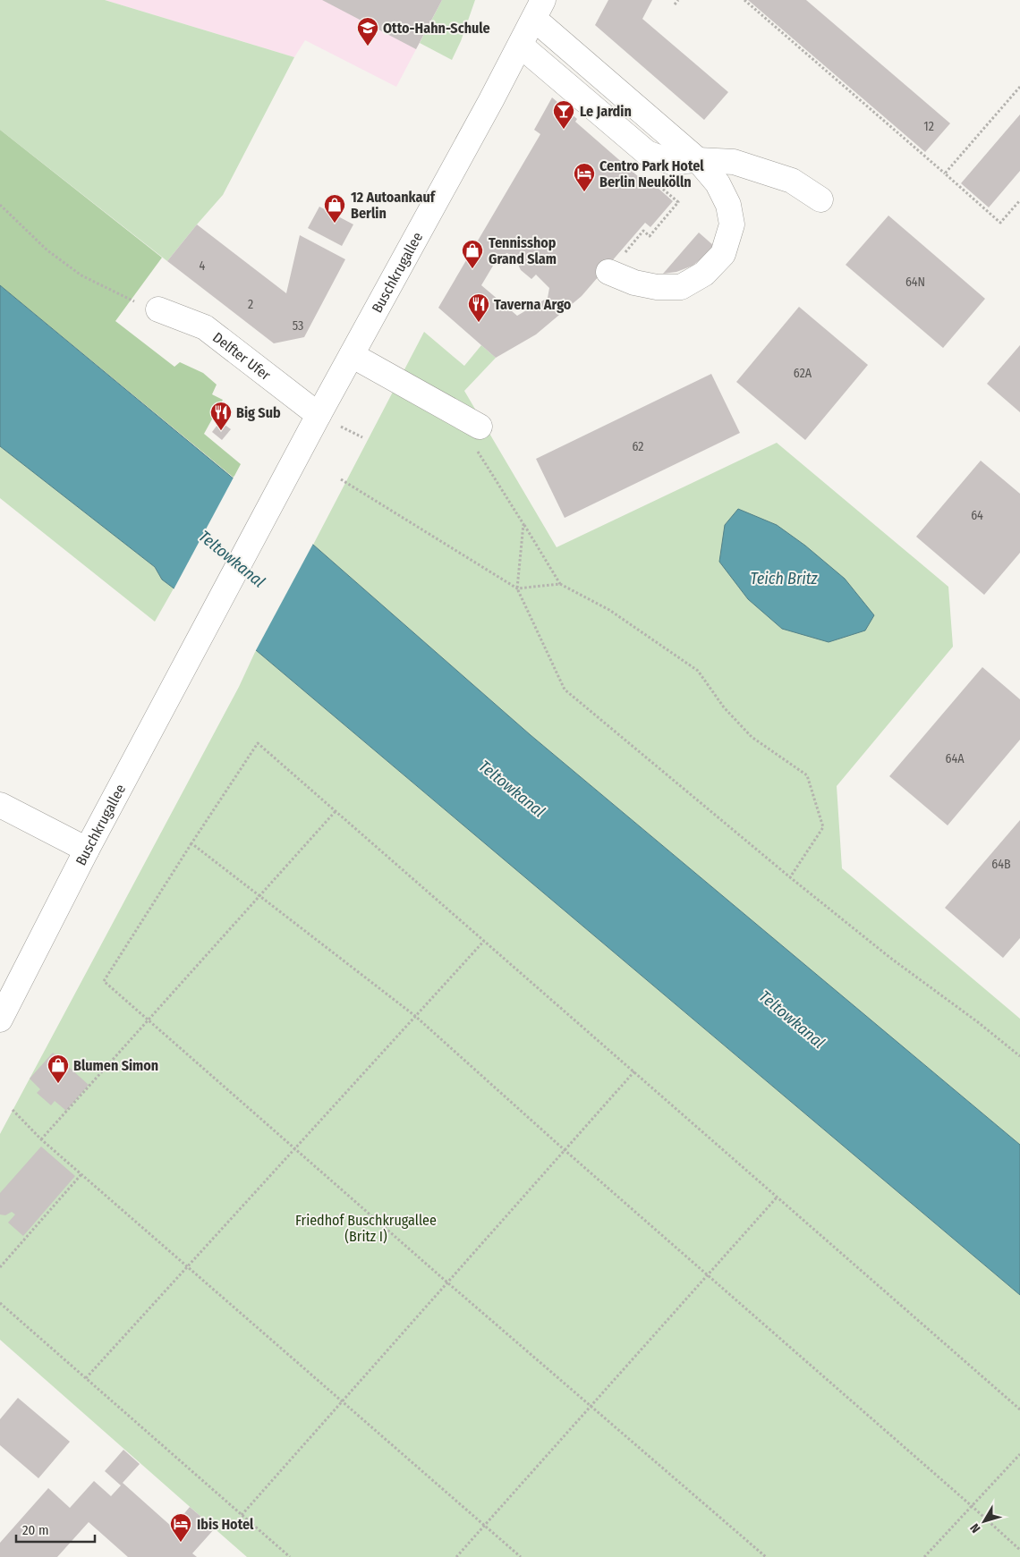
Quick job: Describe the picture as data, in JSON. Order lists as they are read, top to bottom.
{
  "streets": {
    "main road": ["Buschkrugallee", "Delfter Ufer"]
  },
  "crossings": [
    ["Buschkrugallee", "Delfter Ufer"]
  ],
  "water": ["Teltowkanal", "Teich Britz"],
  "parks": ["Friedhof Buschkrugallee (Britz I)"],
  "places": {
    "school or university": ["Otto-Hahn-Schule"],
    "bar": ["Le Jardin"],
    "hotel": ["Centro Park Hotel Berlin Neukölln", "Ibis Hotel"],
    "shop": ["12 Autoankauf Berlin", "Tennisshop Grand Slam", "Blumen Simon"],
    "restaurant": ["Taverna Argo", "Big Sub"]
  },
  "house_numbers": [
    "12",
    "4",
    "64N",
    "2",
    "53",
    "62A",
    "62",
    "64",
    "64A",
    "64B"
  ],
  "scale_bar": "20 m",
  "north": "bottom left"
}
